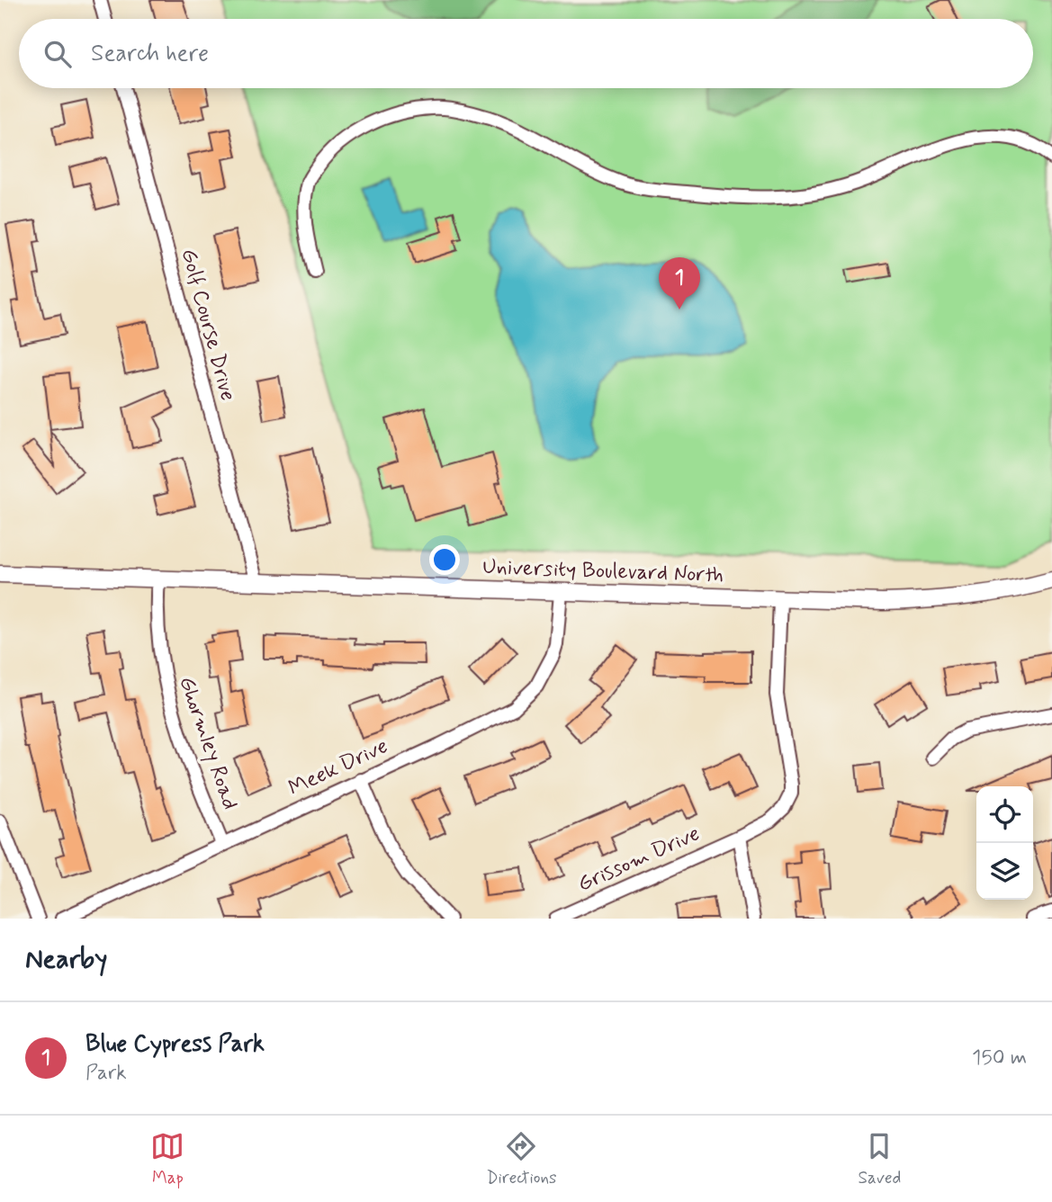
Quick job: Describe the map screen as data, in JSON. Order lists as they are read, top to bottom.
{
  "streets": {
    "street": [
      "Golf Course Drive",
      "University Boulevard North",
      "Ghormley Road",
      "Meek Drive",
      "Grissom Drive"
    ]
  },
  "crossings": [
    ["Golf Course Drive", "University Boulevard North"],
    ["University Boulevard North", "Ghormley Road"],
    ["University Boulevard North", "Meek Drive"],
    ["University Boulevard North", "Grissom Drive"],
    ["Ghormley Road", "Meek Drive"]
  ],
  "page": {
    "search": "Search here",
    "pins": "1",
    "heading": "Nearby",
    "list": [
      {
        "mark": "1",
        "name": "Blue Cypress Park",
        "note": "Park",
        "value": "150 m"
      }
    ],
    "nav": ["Map", "Directions", "Saved"]
  }
}
